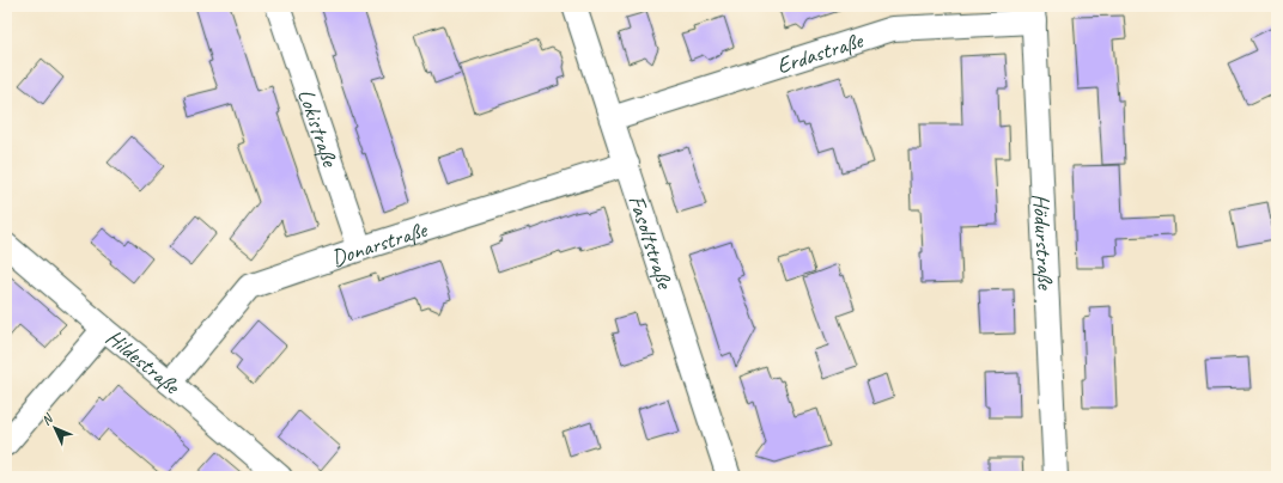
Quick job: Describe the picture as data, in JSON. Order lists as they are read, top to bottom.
{
  "streets": {
    "street": [
      "Erdastraße",
      "Lokistraße",
      "Fasoltstraße",
      "Hödurstraße",
      "Donarstraße",
      "Hildestraße"
    ]
  },
  "crossings": [
    ["Erdastraße", "Fasoltstraße"],
    ["Erdastraße", "Hödurstraße"],
    ["Lokistraße", "Donarstraße"],
    ["Fasoltstraße", "Donarstraße"],
    ["Donarstraße", "Hildestraße"]
  ],
  "north": "top left"
}
